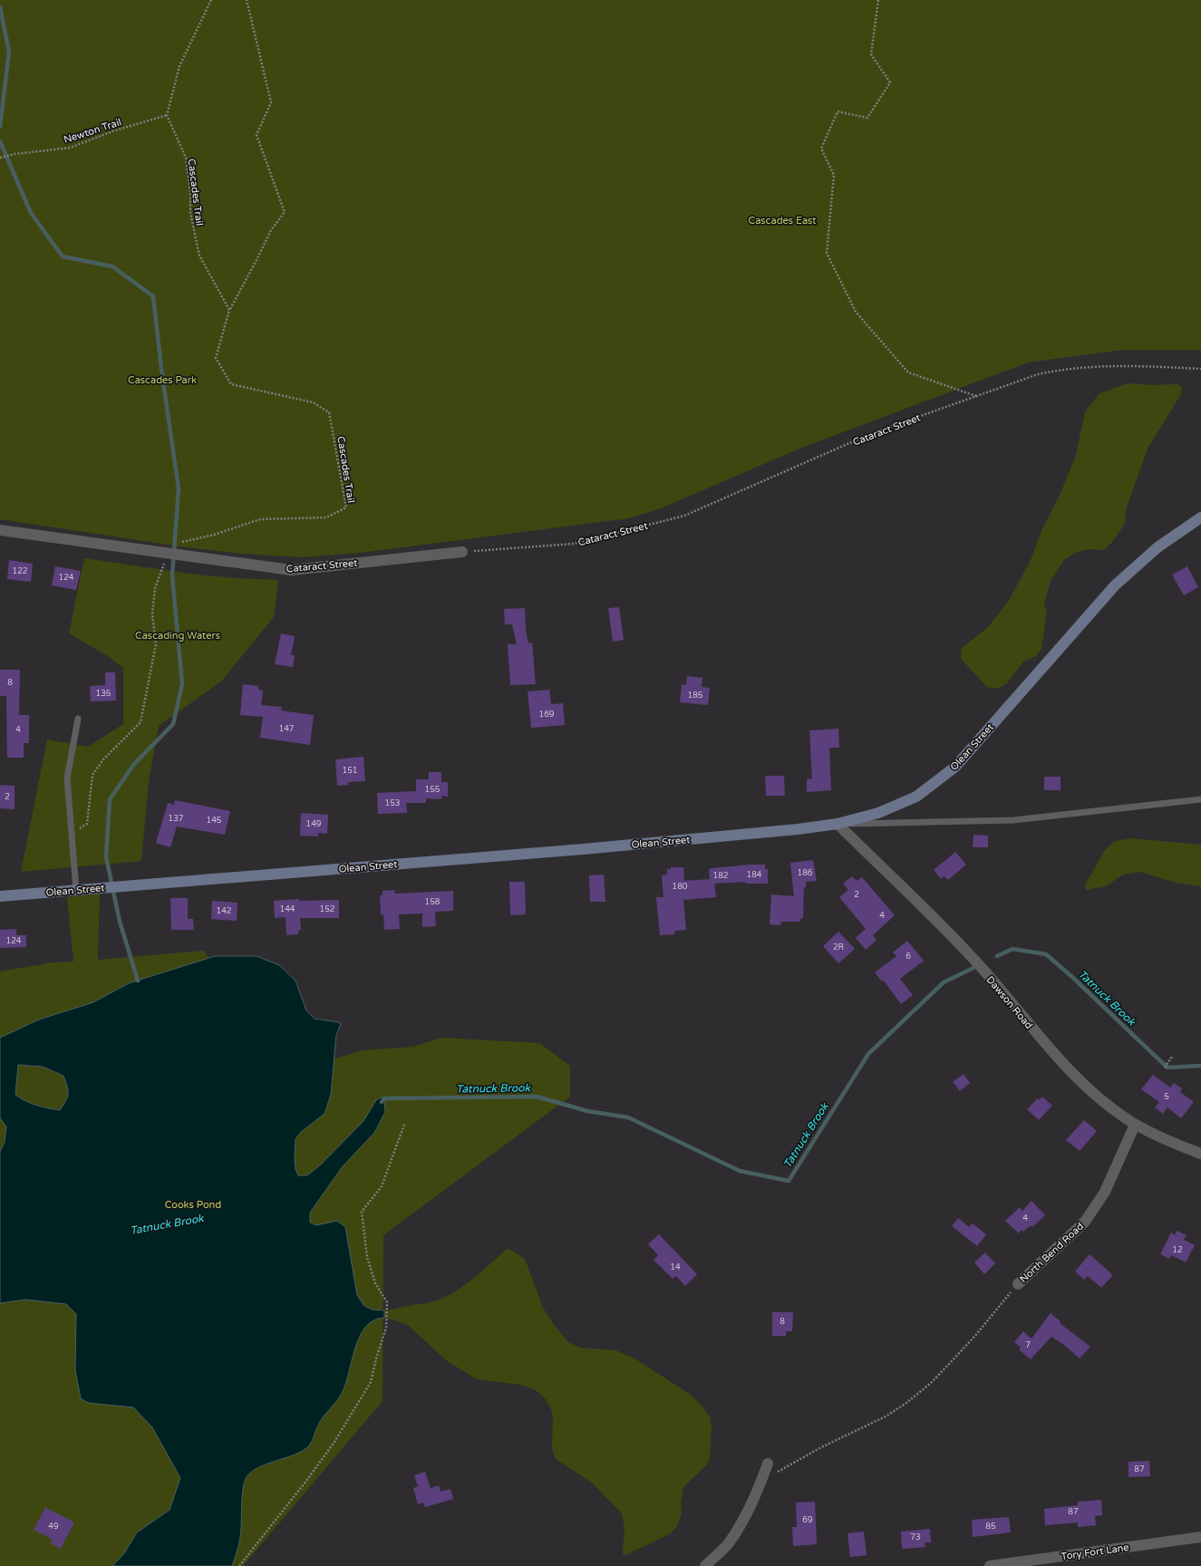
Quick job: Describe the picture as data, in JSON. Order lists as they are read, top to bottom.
{
  "streets": {
    "street": [
      "Cataract Street",
      "Olean Street",
      "Dawson Road",
      "North Bend Road",
      "Tory Fort Lane"
    ],
    "path": ["Newton Trail", "Cascades Trail"]
  },
  "crossings": [
    ["Newton Trail", "Cascades Trail"],
    ["Cascades Trail", "Cataract Street"],
    ["Olean Street", "Dawson Road"],
    ["Dawson Road", "North Bend Road"]
  ],
  "water": ["Tatnuck Brook"],
  "parks": [
    "Cascades East",
    "Cascades Park",
    "Cascading Waters",
    "Cooks Pond"
  ],
  "house_numbers": [
    "122",
    "124",
    "8",
    "135",
    "185",
    "169",
    "147",
    "4",
    "151",
    "155",
    "2",
    "153",
    "137",
    "145",
    "149",
    "186",
    "184",
    "182",
    "180",
    "2",
    "158",
    "144",
    "152",
    "142",
    "4",
    "124",
    "2R",
    "6",
    "5",
    "4",
    "12",
    "14",
    "8",
    "7",
    "87",
    "87",
    "69",
    "49",
    "85",
    "73"
  ]
}
